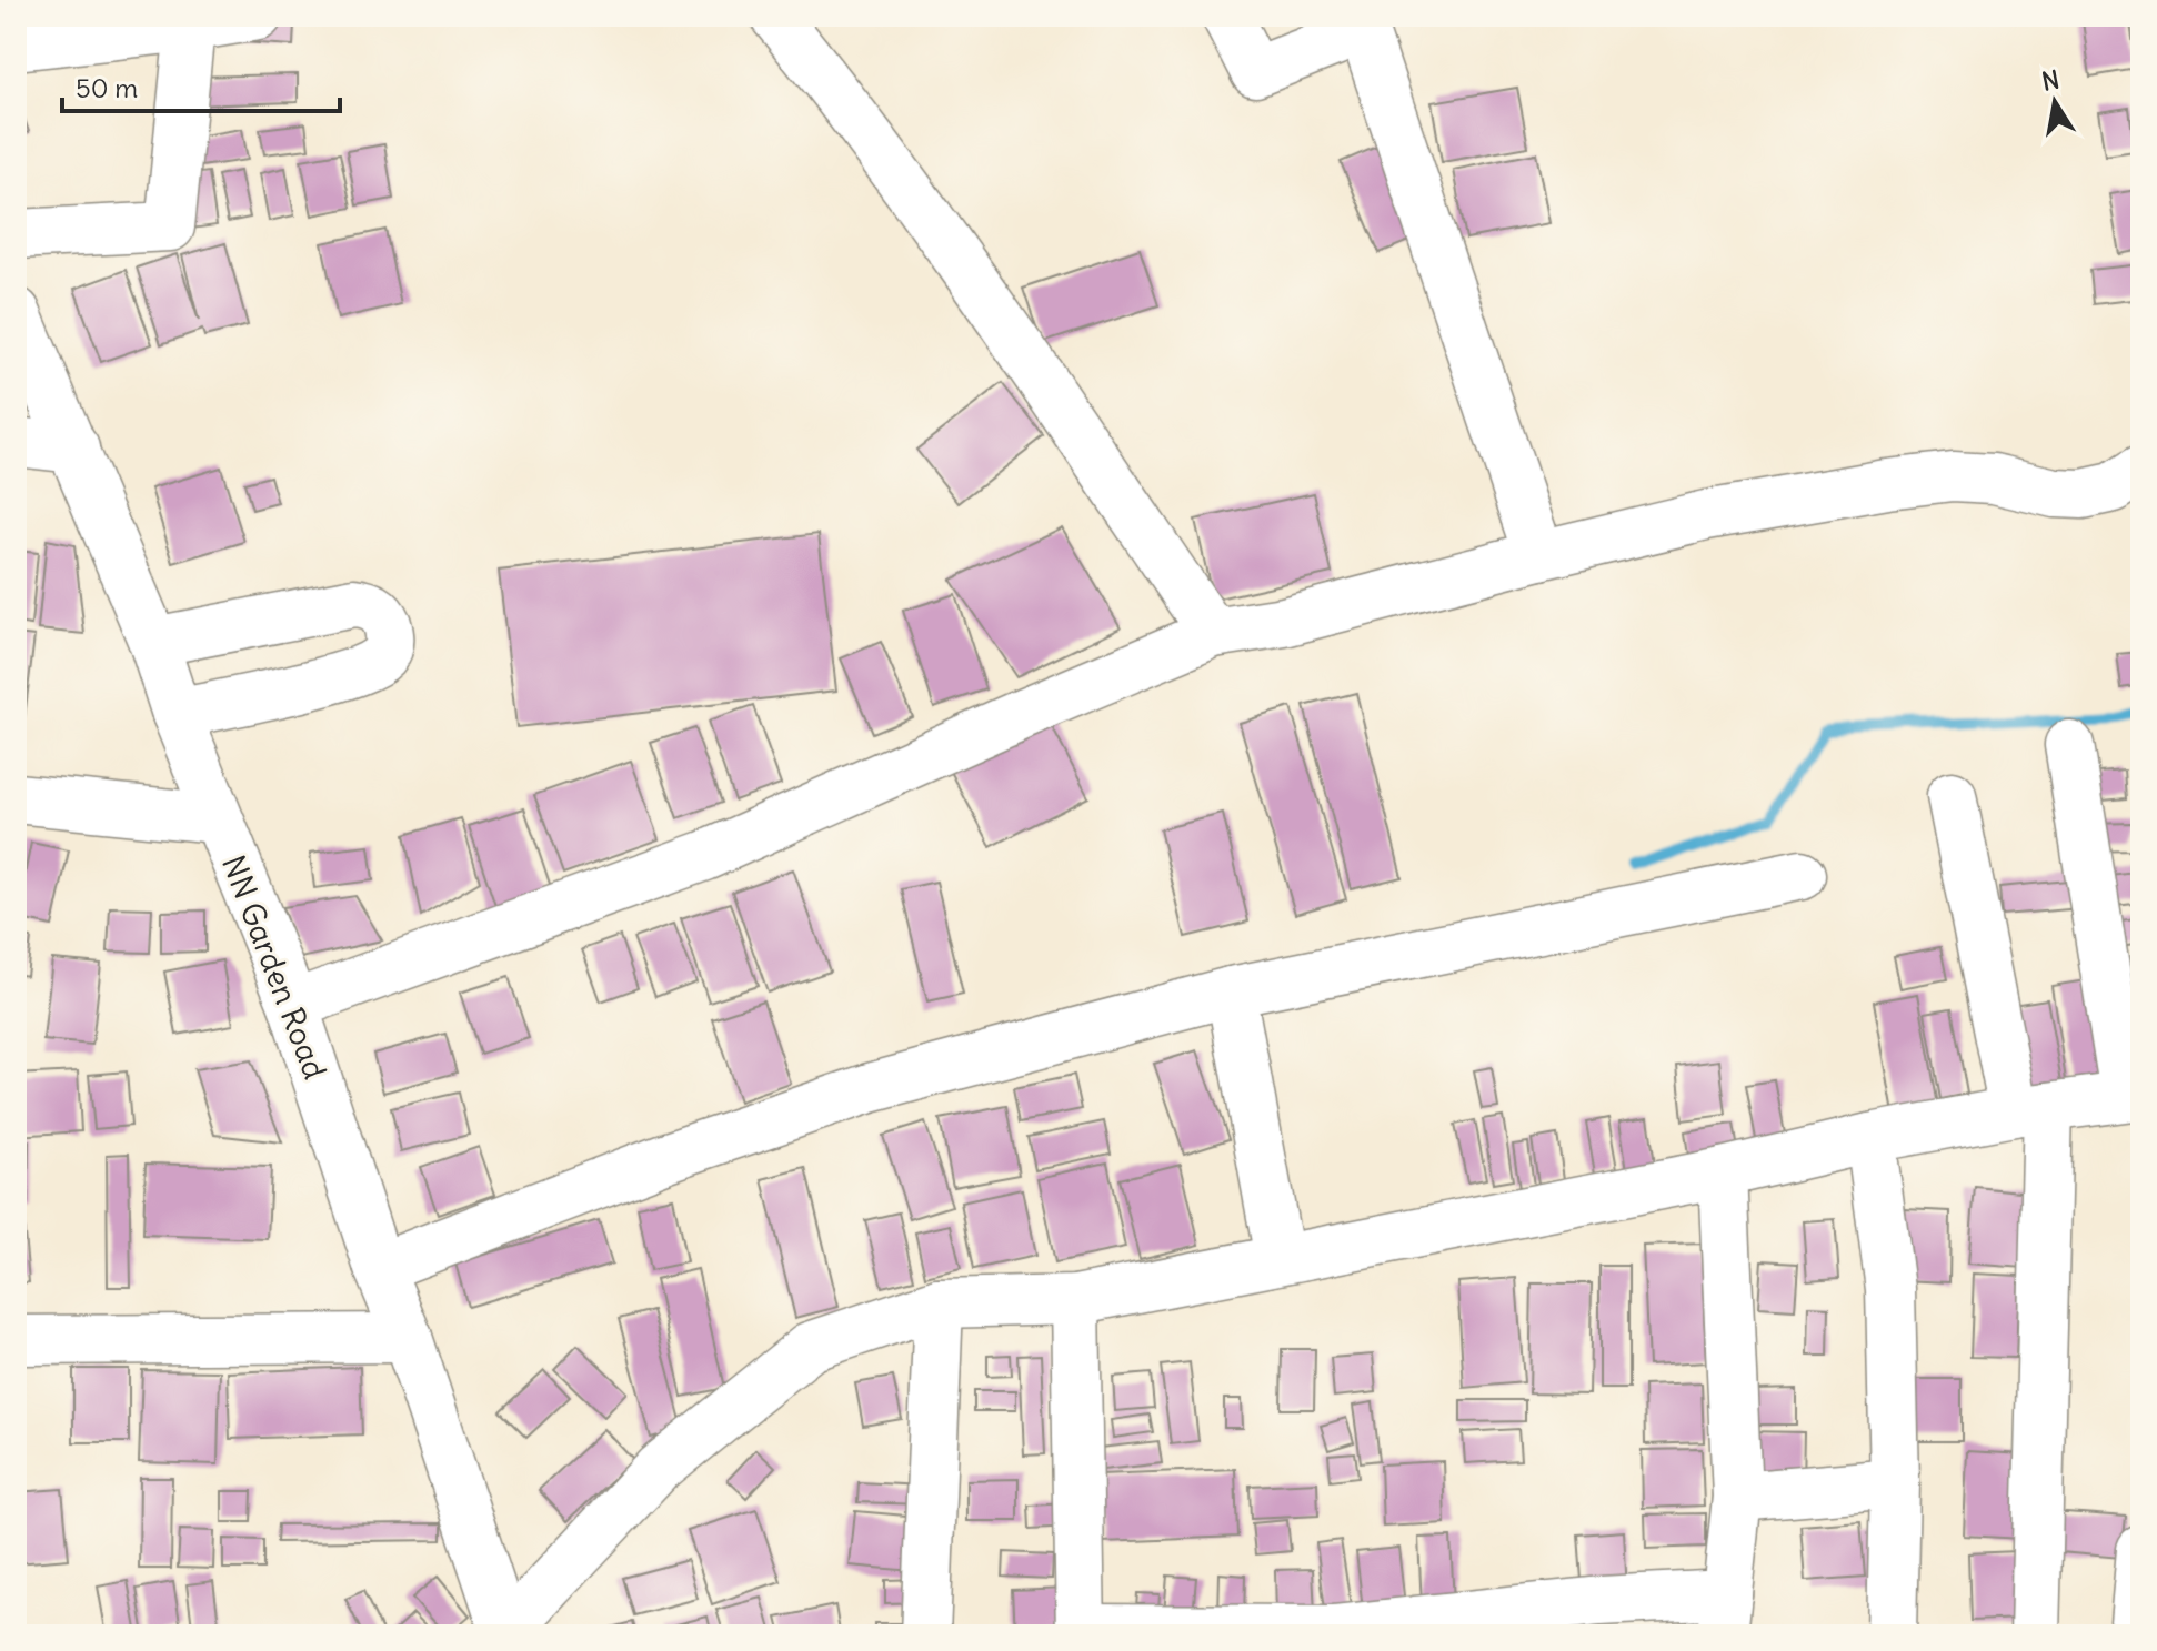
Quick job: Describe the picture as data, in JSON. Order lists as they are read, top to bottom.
{
  "streets": {
    "street": ["NN Garden Road"]
  },
  "scale_bar": "50 m",
  "north": "top"
}
